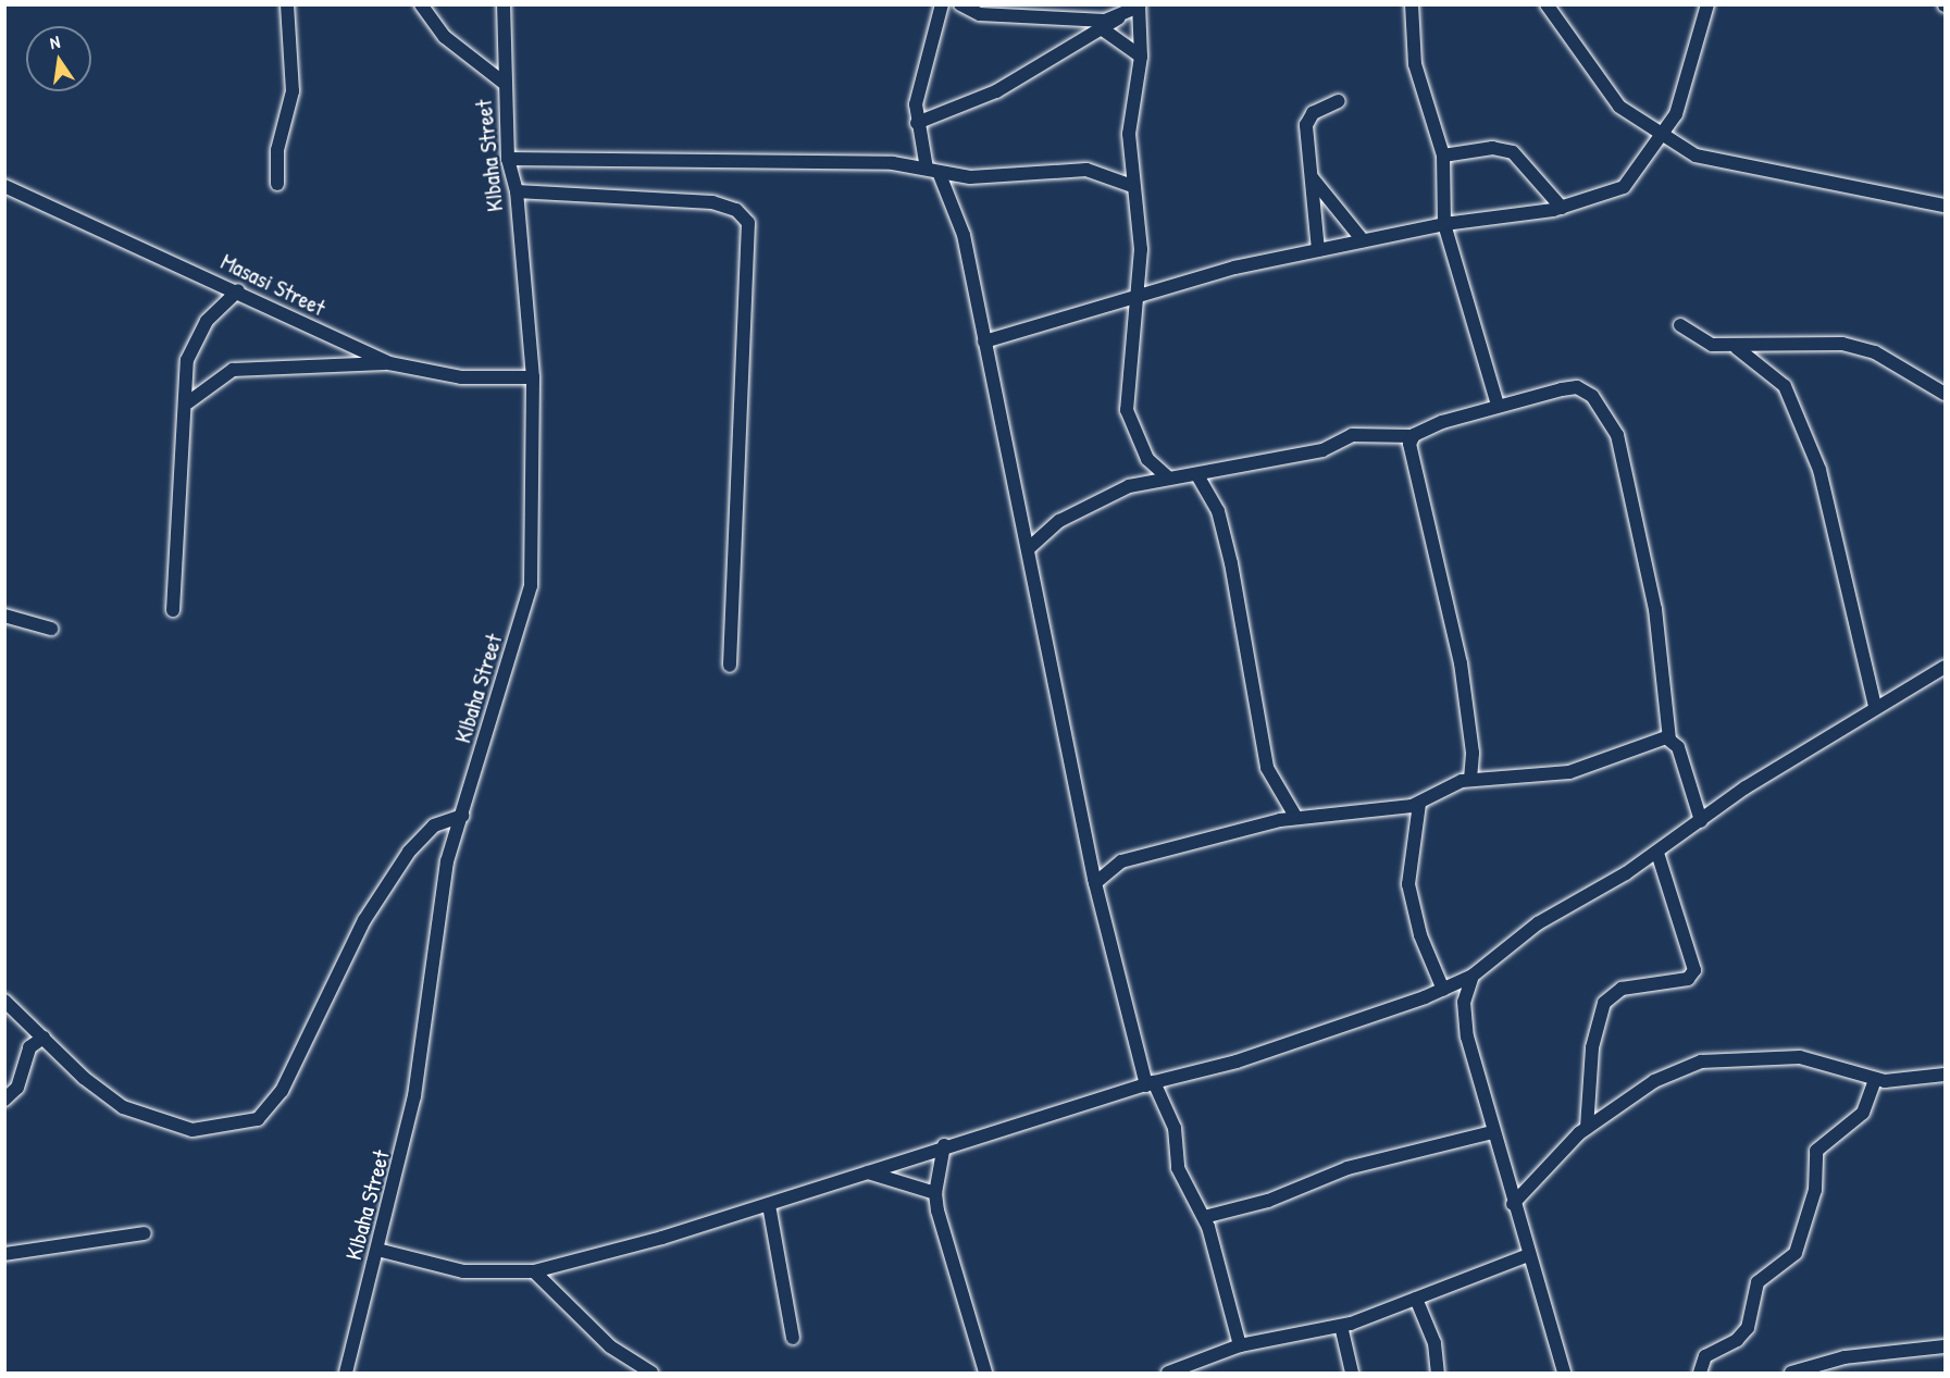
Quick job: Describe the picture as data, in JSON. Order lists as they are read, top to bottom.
{
  "streets": {
    "street": ["KIbaha Street", "Masasi Street"]
  },
  "crossings": [
    ["KIbaha Street", "Masasi Street"]
  ],
  "north": "top"
}
